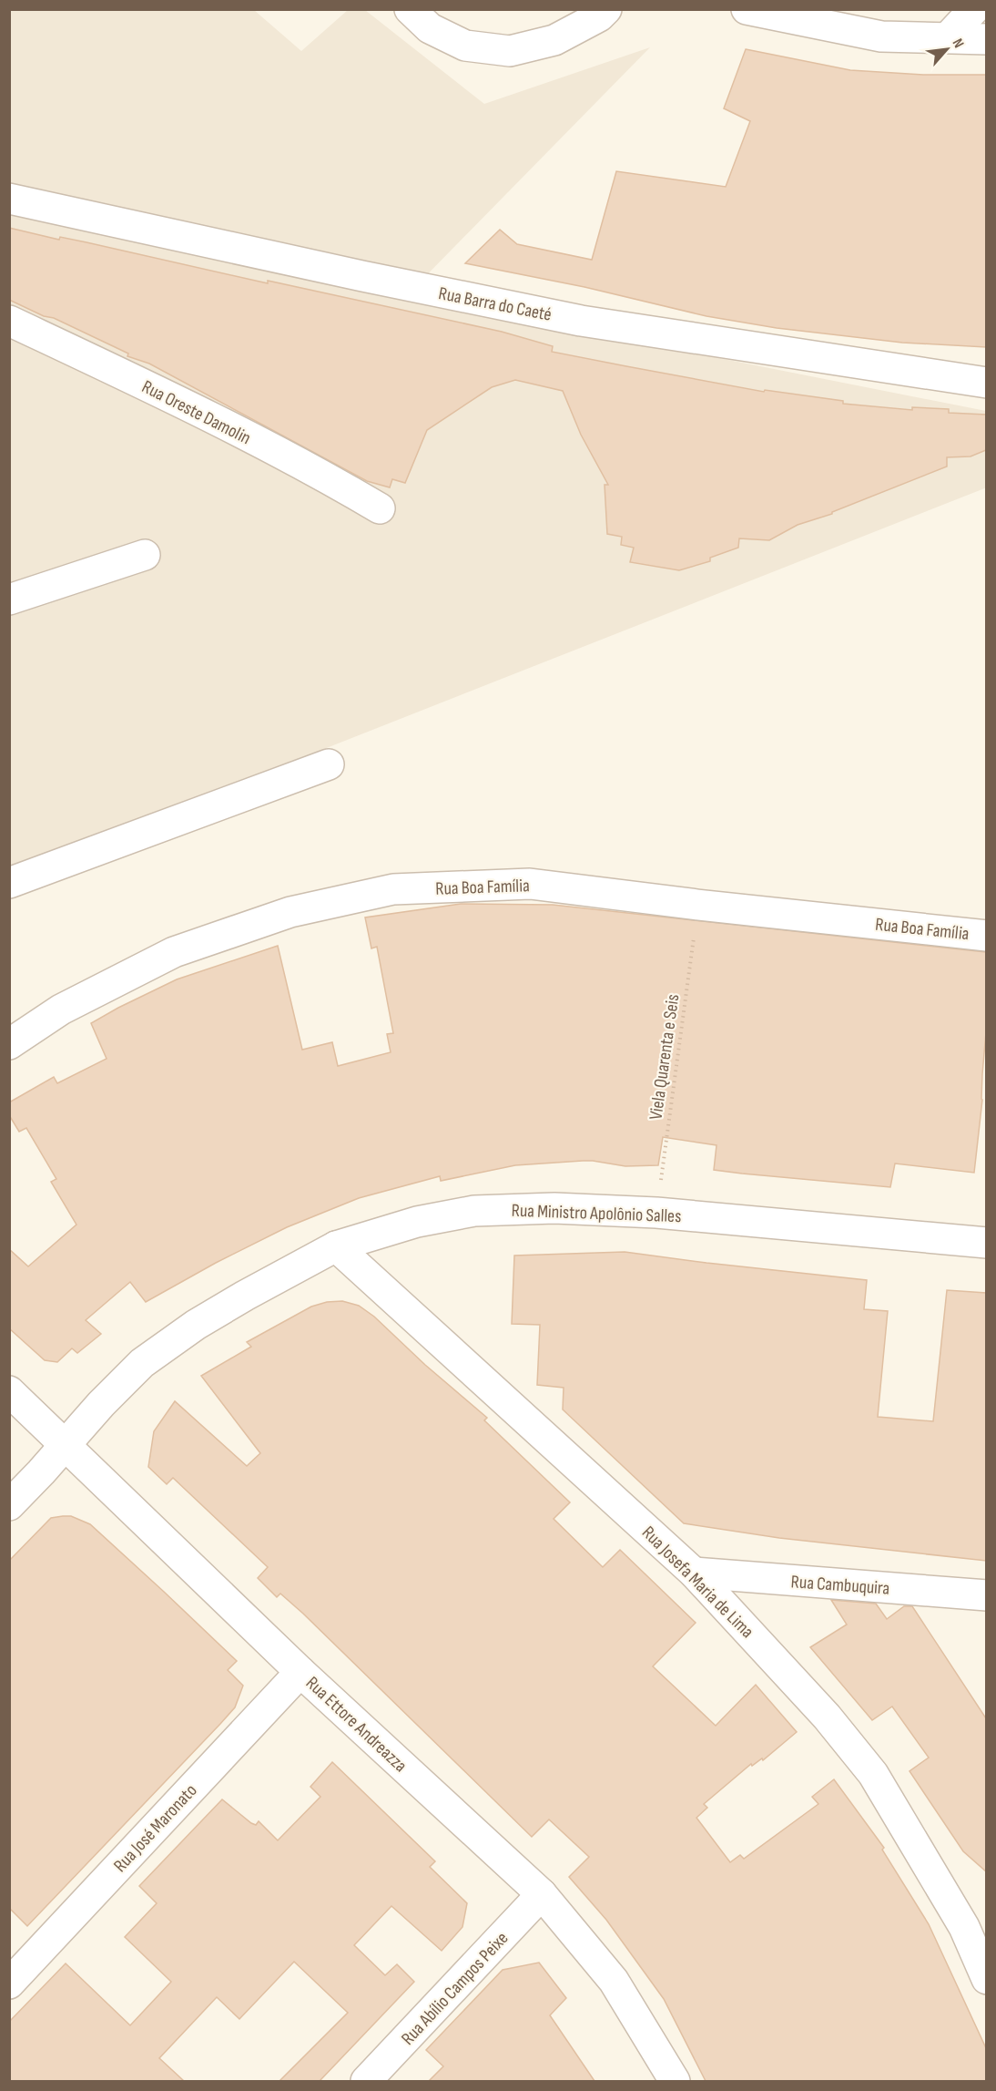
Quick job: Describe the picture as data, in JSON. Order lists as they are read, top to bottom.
{
  "streets": {
    "street": [
      "Rua Barra do Caeté",
      "Rua Oreste Damolin",
      "Rua Boa Família",
      "Rua Ministro Apolônio Salles",
      "Rua Josefa Maria de Lima",
      "Rua Cambuquira",
      "Rua Ettore Andreazza",
      "Rua José Maronato",
      "Rua Abílio Campos Peixe"
    ],
    "path": ["Viela Quarenta e Seis"]
  },
  "crossings": [
    ["Rua Boa Família", "Viela Quarenta e Seis"],
    ["Viela Quarenta e Seis", "Rua Ministro Apolônio Salles"],
    ["Rua Ministro Apolônio Salles", "Rua Josefa Maria de Lima"],
    ["Rua Ministro Apolônio Salles", "Rua Ettore Andreazza"],
    ["Rua Josefa Maria de Lima", "Rua Cambuquira"],
    ["Rua Ettore Andreazza", "Rua José Maronato"],
    ["Rua Ettore Andreazza", "Rua Abílio Campos Peixe"]
  ],
  "north": "top right"
}
